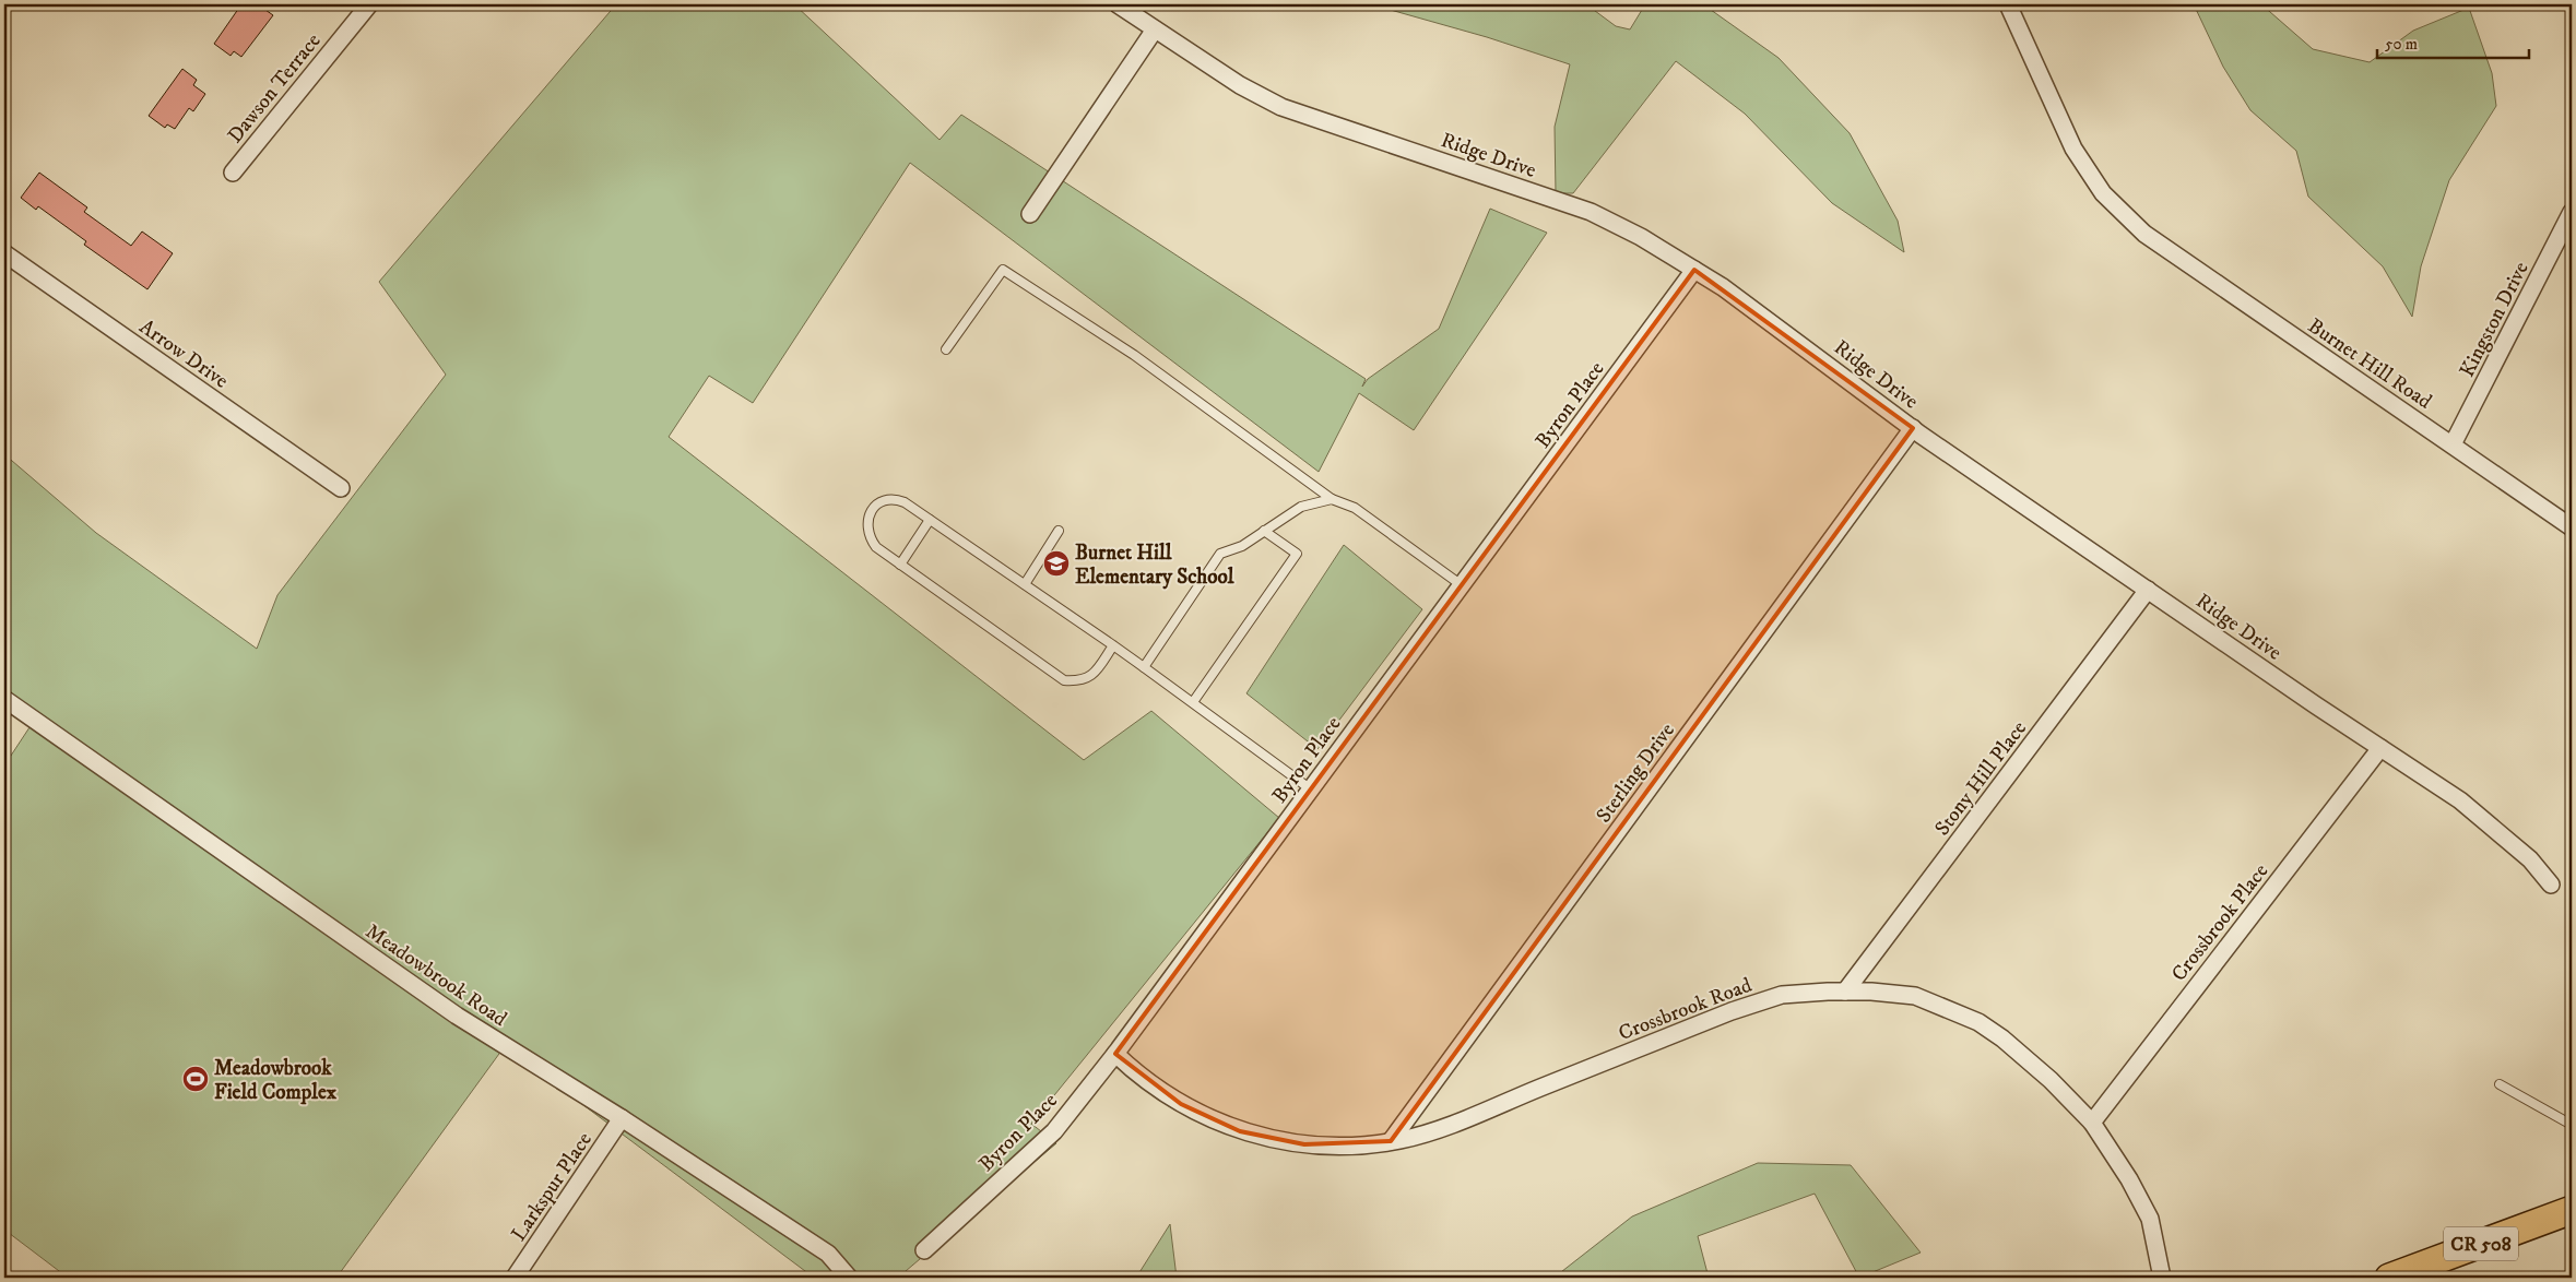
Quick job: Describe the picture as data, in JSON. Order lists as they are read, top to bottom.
{
  "streets": {
    "main road": ["CR 508"],
    "street": [
      "Dawson Terrace",
      "Ridge Drive",
      "Kingston Drive",
      "Arrow Drive",
      "Burnet Hill Road",
      "Byron Place",
      "Sterling Drive",
      "Stony Hill Place",
      "Crossbrook Place",
      "Meadowbrook Road",
      "Crossbrook Road",
      "Larkspur Place"
    ]
  },
  "crossings": [
    ["Ridge Drive", "Byron Place"],
    ["Ridge Drive", "Sterling Drive"],
    ["Ridge Drive", "Stony Hill Place"],
    ["Ridge Drive", "Crossbrook Place"],
    ["Kingston Drive", "Burnet Hill Road"],
    ["Byron Place", "Crossbrook Road"],
    ["Sterling Drive", "Crossbrook Road"],
    ["Stony Hill Place", "Crossbrook Road"],
    ["Crossbrook Place", "Crossbrook Road"],
    ["Meadowbrook Road", "Larkspur Place"]
  ],
  "places": {
    "school or university": ["Burnet Hill Elementary School"],
    "sports": ["Meadowbrook Field Complex"]
  },
  "scale_bar": "50 m"
}
